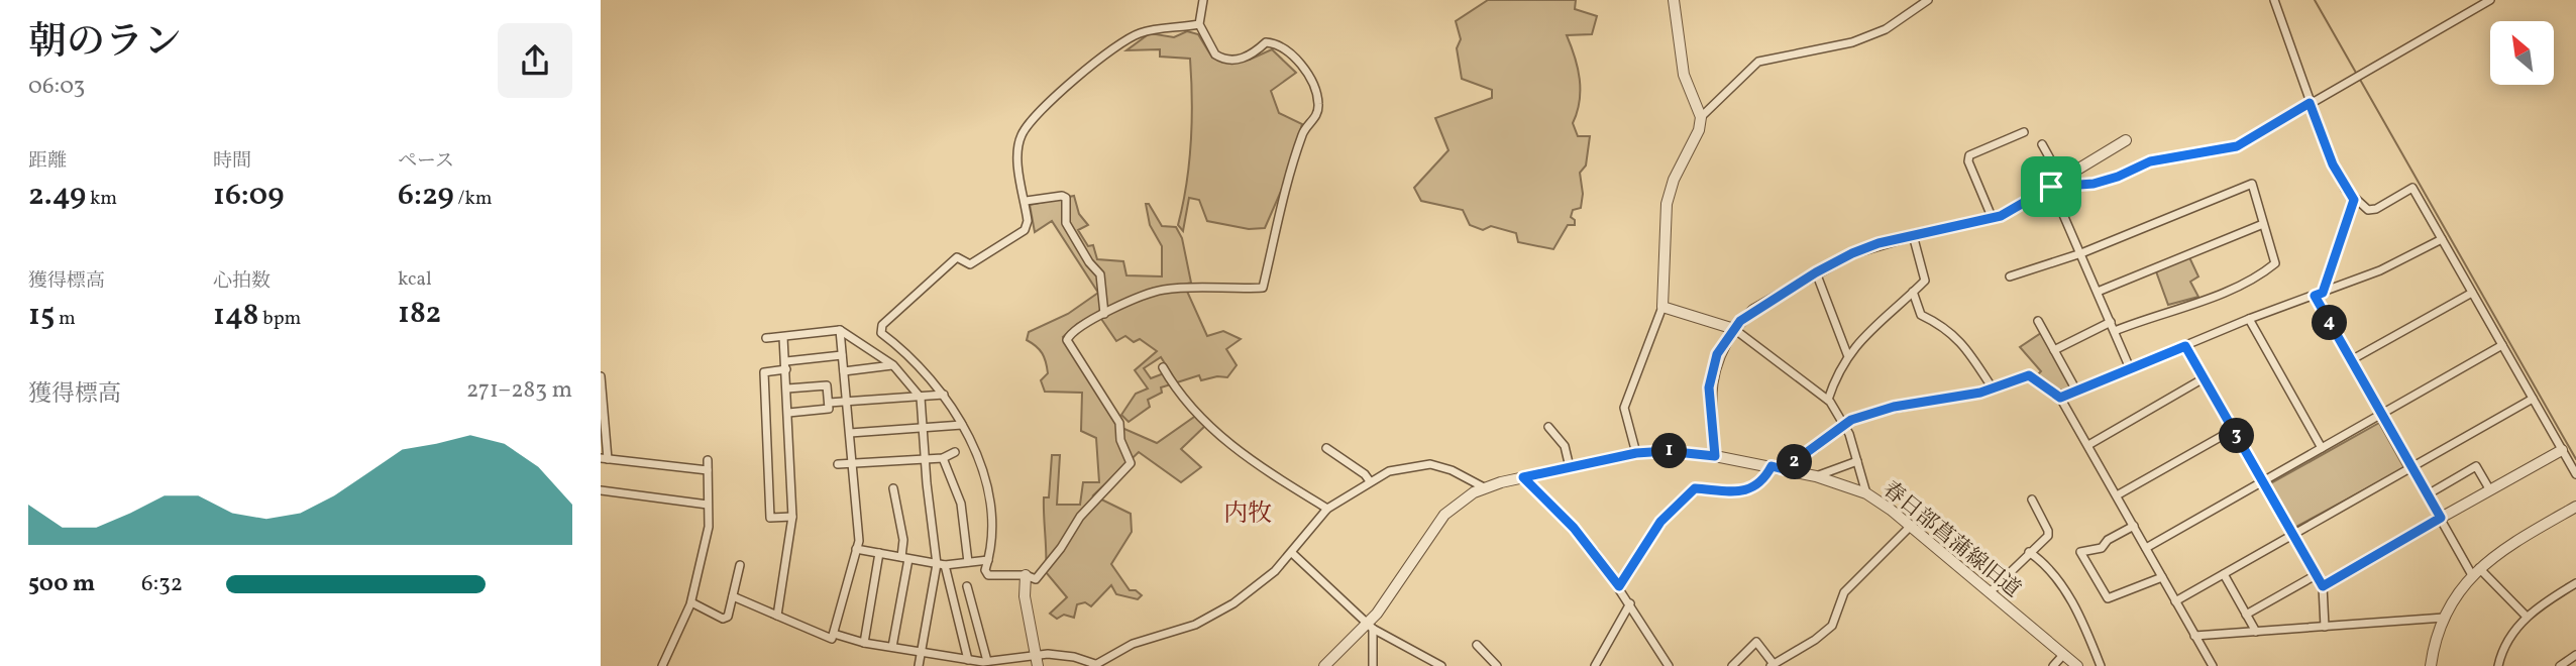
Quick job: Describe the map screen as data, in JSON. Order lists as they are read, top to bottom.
{
  "streets": {
    "street": ["春日部菖蒲線旧道"]
  },
  "districts": ["内牧"],
  "north": "top left",
  "page": {
    "heading": ["朝のラン", "06:03"],
    "stats": [
      ["距離", "2.49 km"],
      ["時間", "16:09"],
      ["ペース", "6:29 /km"],
      ["獲得標高", "15 m"],
      ["心拍数", "148 bpm"],
      ["kcal", "182"]
    ],
    "pins": [
      "4",
      "3",
      "1",
      "2"
    ],
    "chart": ["獲得標高", "271–283 m"],
    "list": [
      {
        "name": "500 m",
        "note": "6:32"
      }
    ]
  }
}
